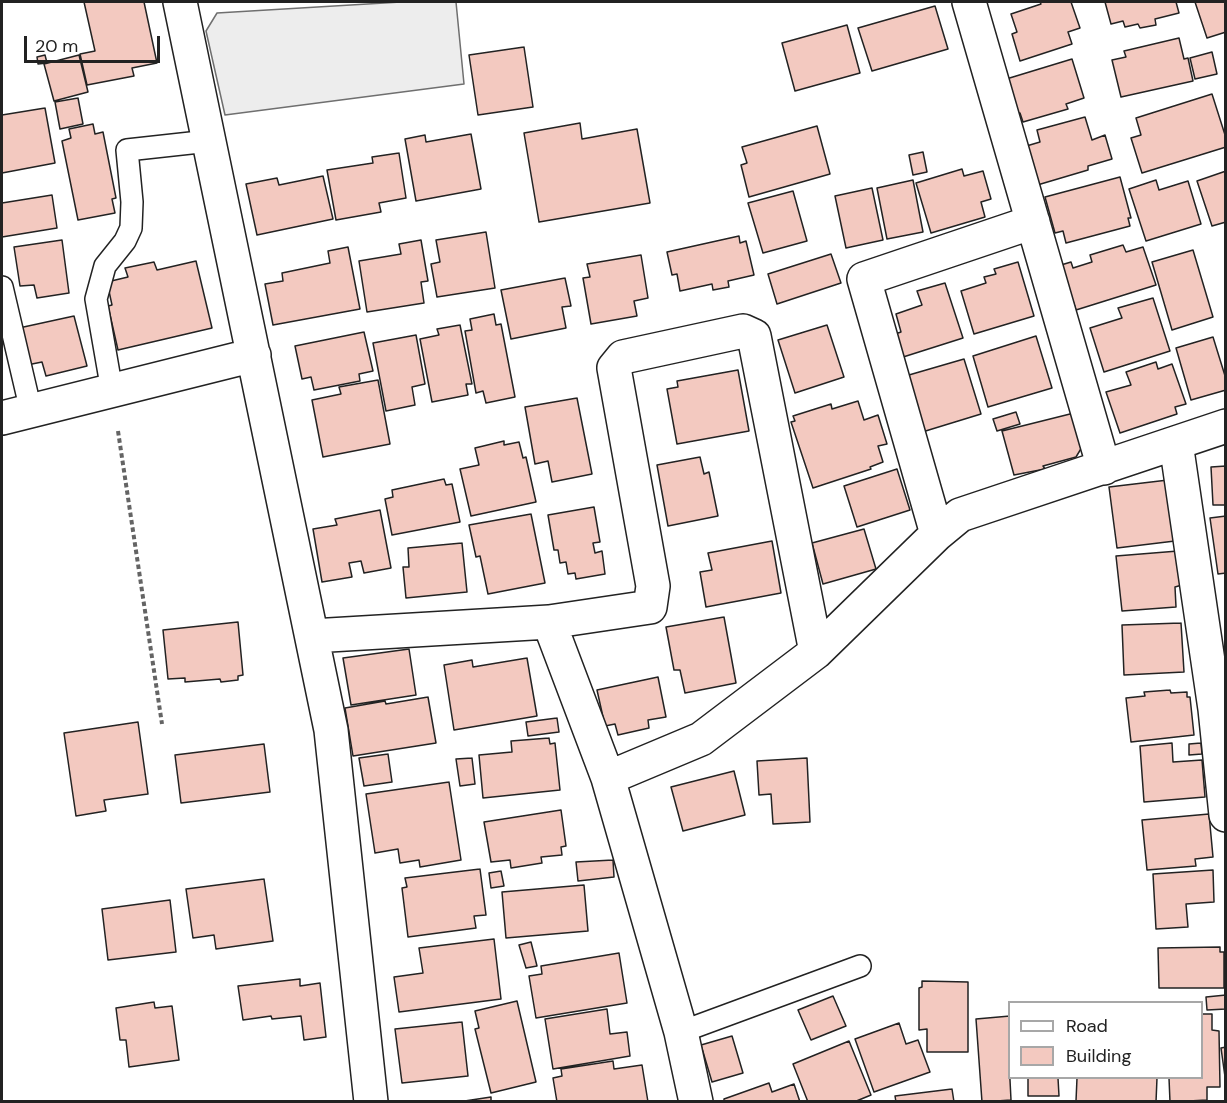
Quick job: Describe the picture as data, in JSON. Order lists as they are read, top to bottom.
{
  "legend": ["Road", "Building"],
  "scale_bar": "20 m"
}
